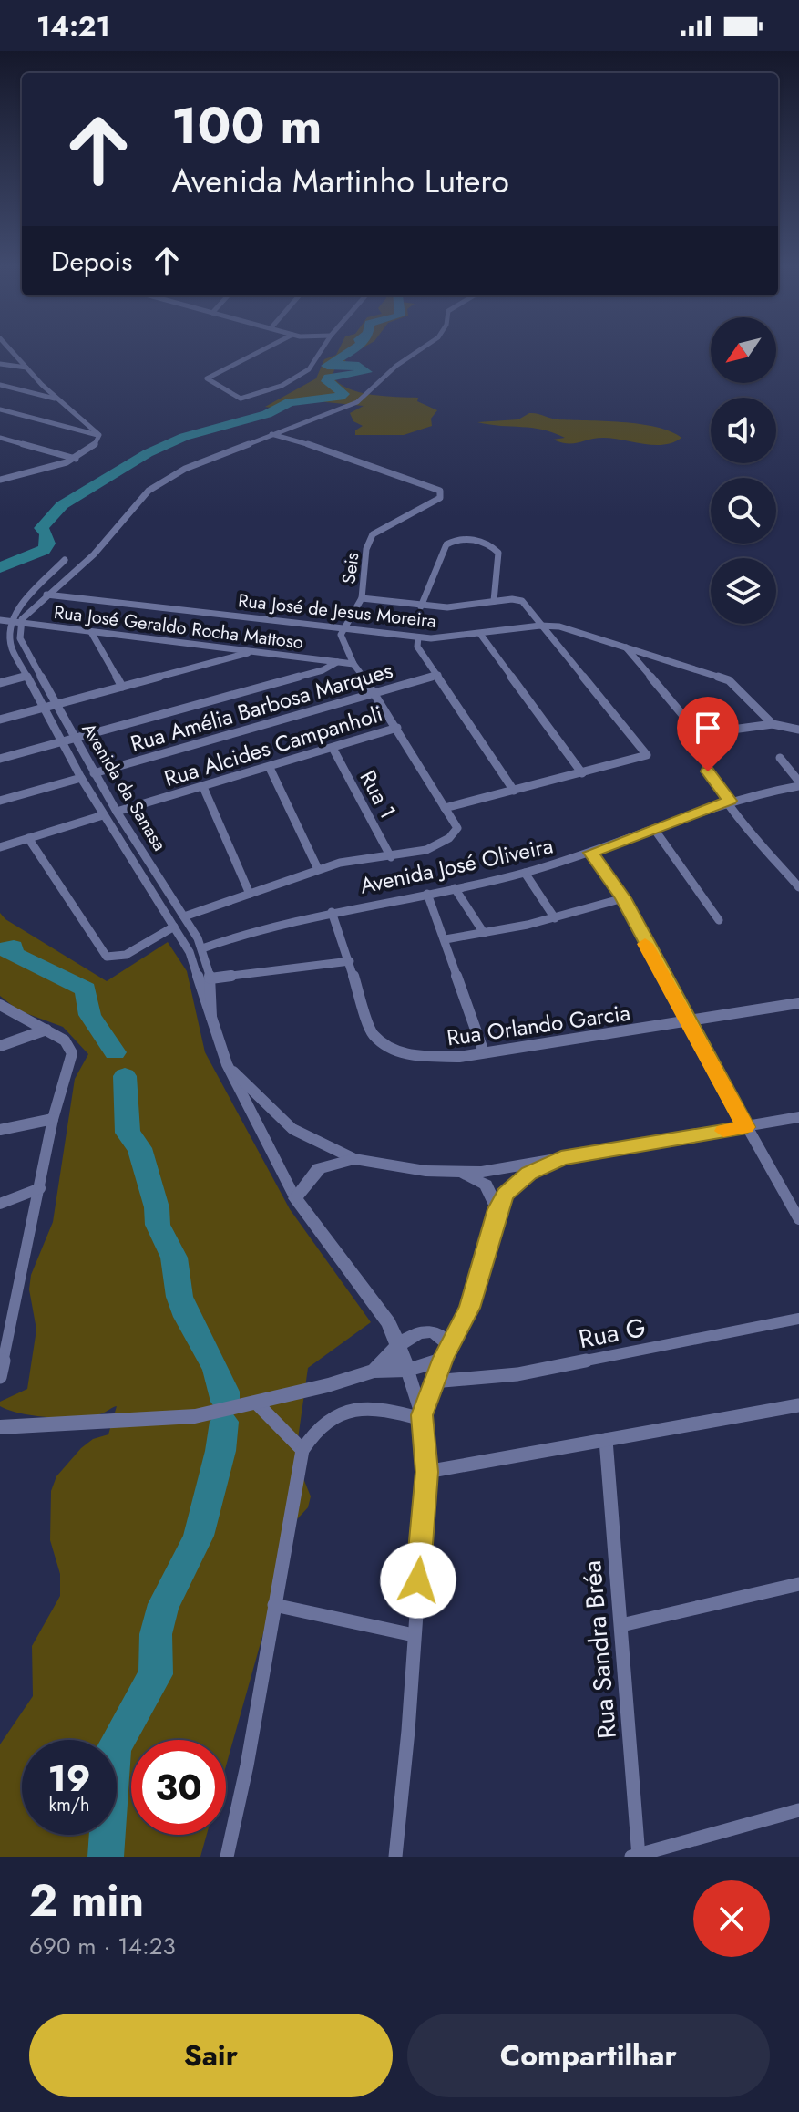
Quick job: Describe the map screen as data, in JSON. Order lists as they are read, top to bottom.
{
  "streets": {
    "street": [
      "Seis",
      "Rua José de Jesus Moreira",
      "Rua José Geraldo Rocha Mattoso",
      "Rua Amélia Barbosa Marques",
      "Rua Alcides Campanholi",
      "Avenida da Sanasa",
      "Rua 1",
      "Avenida José Oliveira",
      "Rua Orlando Garcia",
      "Rua G",
      "Rua Sandra Bréa"
    ]
  },
  "crossings": [
    ["Seis", "Rua José de Jesus Moreira"],
    ["Rua José Geraldo Rocha Mattoso", "Avenida da Sanasa"],
    ["Rua Amélia Barbosa Marques", "Avenida da Sanasa"],
    ["Rua Alcides Campanholi", "Avenida da Sanasa"],
    ["Rua Alcides Campanholi", "Rua 1"],
    ["Avenida da Sanasa", "Avenida José Oliveira"],
    ["Avenida José Oliveira", "Rua Orlando Garcia"]
  ],
  "north": "bottom left",
  "page": {
    "status": "14:21",
    "turn": ["100 m", "Avenida Martinho Lutero"],
    "then": "Depois",
    "speed": "19 km/h",
    "limit": "30",
    "heading": ["2 min", "690 m · 14:23"],
    "buttons": ["Sair", "Compartilhar"]
  }
}
